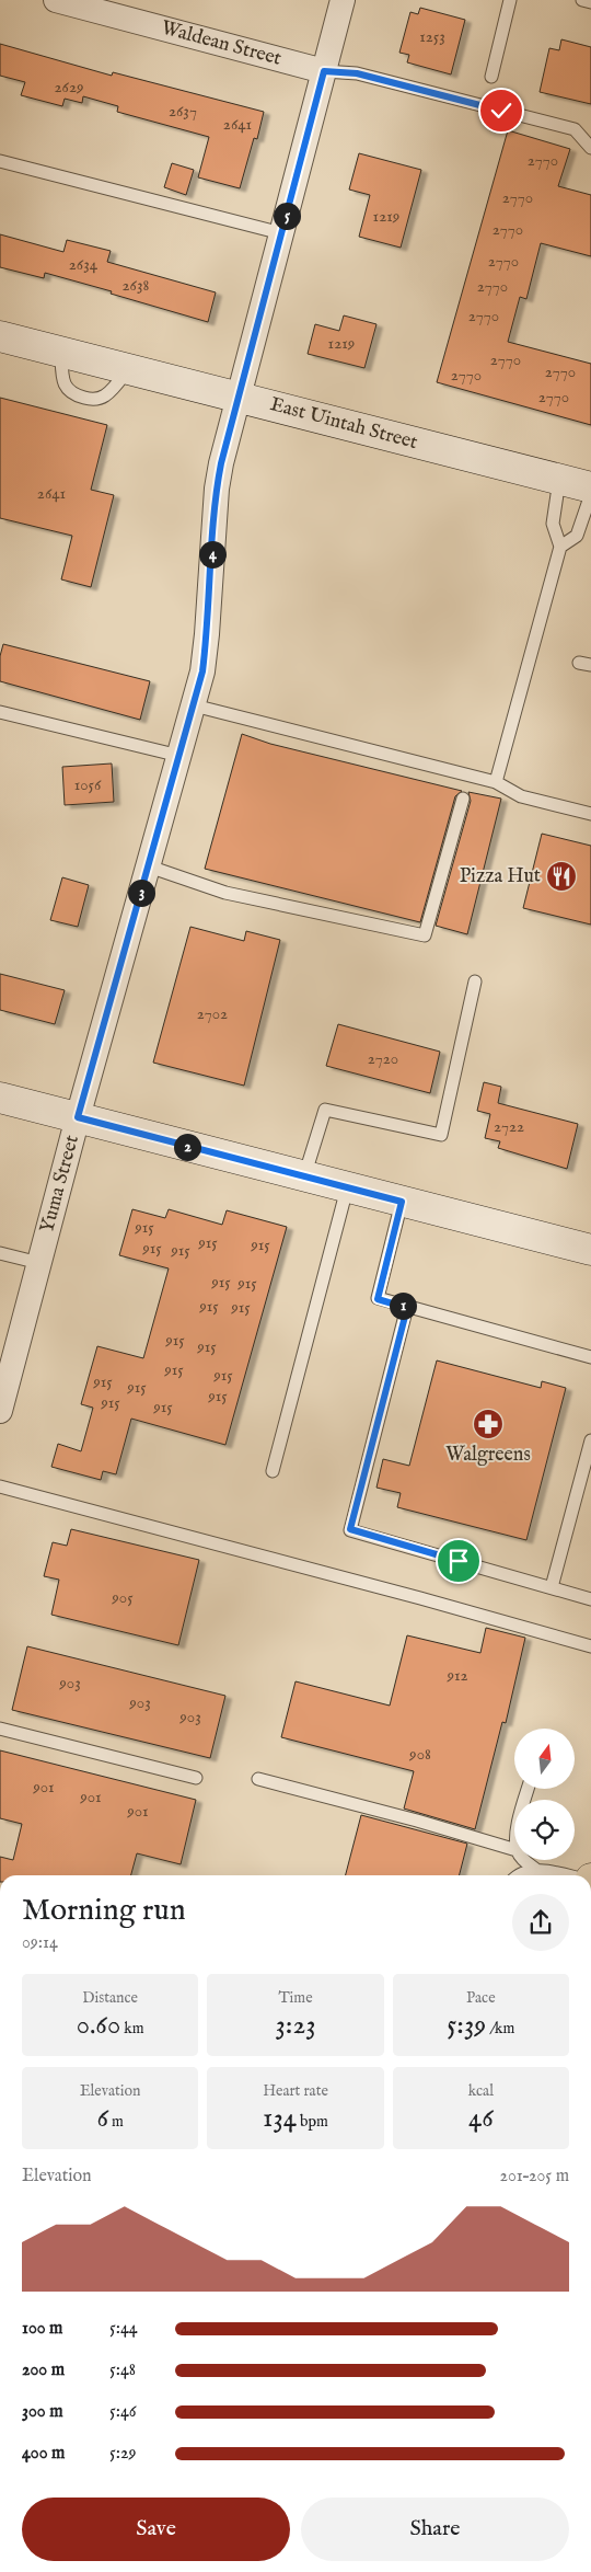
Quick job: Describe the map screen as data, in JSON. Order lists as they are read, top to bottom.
{
  "streets": {
    "main road": ["East Uintah Street"],
    "street": ["Waldean Street", "Yuma Street"]
  },
  "crossings": [
    ["Waldean Street", "Yuma Street"],
    ["East Uintah Street", "Yuma Street"]
  ],
  "places": {
    "restaurant": ["Pizza Hut"],
    "pharmacy": ["Walgreens"]
  },
  "house_numbers": [
    "1253",
    "2629",
    "2637",
    "2641",
    "2770",
    "2770",
    "1219",
    "2770",
    "2770",
    "2634",
    "2638",
    "2770",
    "2770",
    "1219",
    "2770",
    "2770",
    "2770",
    "2770",
    "2641",
    "1056",
    "2702",
    "2720",
    "2722",
    "915",
    "915",
    "915",
    "915",
    "915",
    "915",
    "915",
    "915",
    "915",
    "915",
    "915",
    "915",
    "915",
    "915",
    "915",
    "915",
    "915",
    "915",
    "905",
    "912",
    "903",
    "903",
    "903",
    "908",
    "901",
    "901",
    "901"
  ],
  "north": "top",
  "page": {
    "pins": [
      "5",
      "4",
      "3",
      "2",
      "1"
    ],
    "heading": ["Morning run", "09:14"],
    "stats": [
      ["Distance", "0.60 km"],
      ["Time", "3:23"],
      ["Pace", "5:39 /km"],
      ["Elevation", "6 m"],
      ["Heart rate", "134 bpm"],
      ["kcal", "46"]
    ],
    "chart": ["Elevation", "201–205 m"],
    "list": [
      {
        "name": "100 m",
        "note": "5:44"
      },
      {
        "name": "200 m",
        "note": "5:48"
      },
      {
        "name": "300 m",
        "note": "5:46"
      },
      {
        "name": "400 m",
        "note": "5:29"
      }
    ],
    "buttons": ["Save", "Share"]
  }
}
